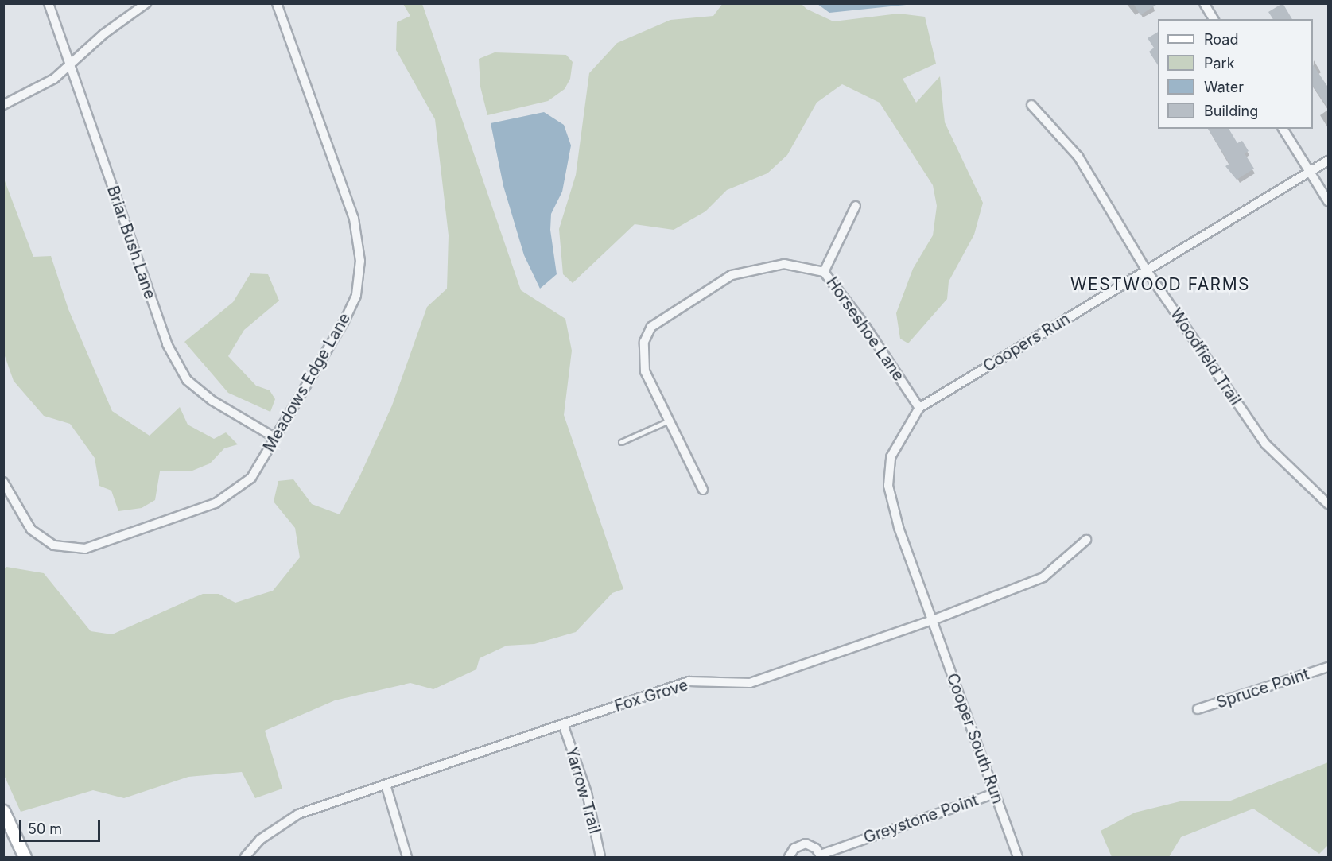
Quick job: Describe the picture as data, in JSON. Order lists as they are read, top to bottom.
{
  "streets": {
    "street": [
      "Briar Bush Lane",
      "Horseshoe Lane",
      "Coopers Run",
      "Woodfield Trail",
      "Meadows Edge Lane",
      "Spruce Point",
      "Fox Grove",
      "Cooper South Run",
      "Yarrow Trail",
      "Greystone Point"
    ]
  },
  "crossings": [
    ["Briar Bush Lane", "Meadows Edge Lane"],
    ["Horseshoe Lane", "Coopers Run"],
    ["Coopers Run", "Woodfield Trail"],
    ["Coopers Run", "Fox Grove"],
    ["Coopers Run", "Cooper South Run"],
    ["Fox Grove", "Cooper South Run"],
    ["Fox Grove", "Yarrow Trail"],
    ["Cooper South Run", "Greystone Point"]
  ],
  "districts": ["WESTWOOD FARMS"],
  "legend": [
    "Road",
    "Park",
    "Water",
    "Building"
  ],
  "scale_bar": "50 m"
}
